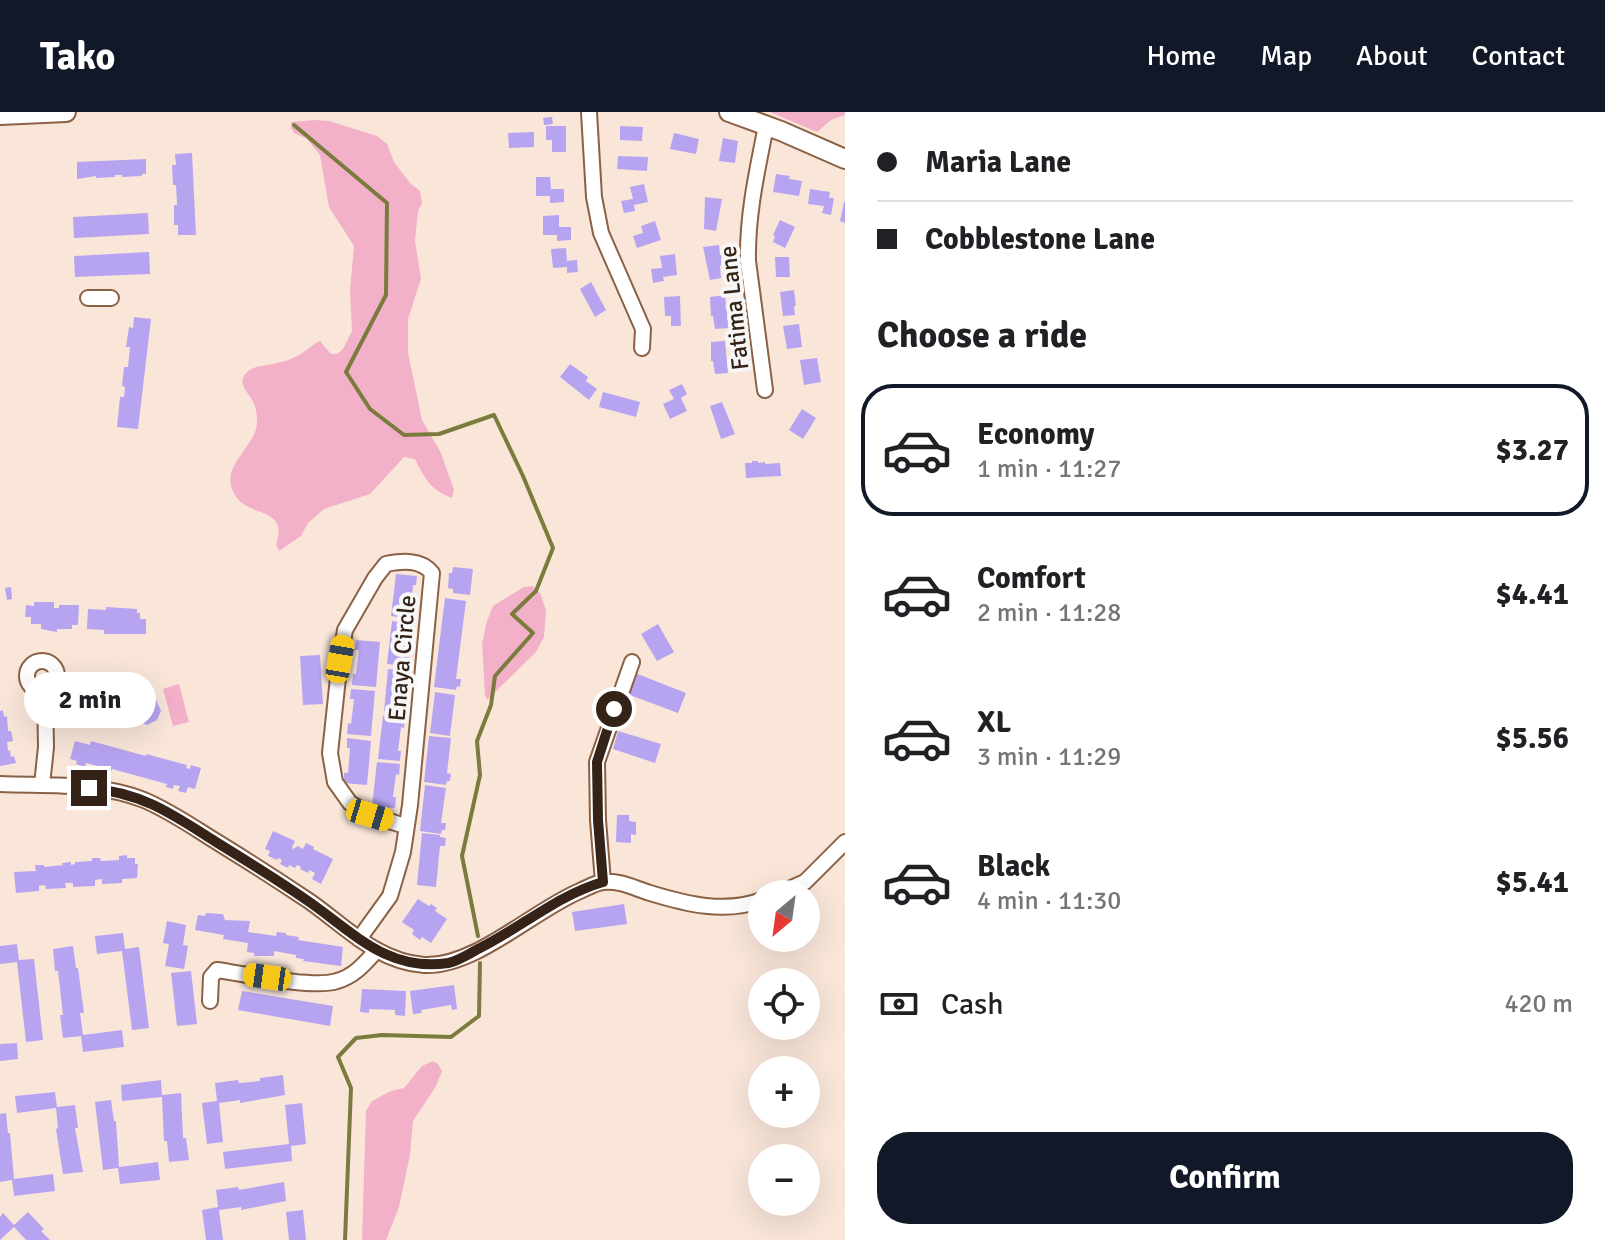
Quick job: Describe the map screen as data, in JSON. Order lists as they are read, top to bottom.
{
  "streets": {
    "street": ["Fatima Lane", "Enaya Circle"]
  },
  "north": "bottom left",
  "page": {
    "header": "Tako",
    "nav": [
      "Home",
      "Map",
      "About",
      "Contact"
    ],
    "banner": ["Maria Lane", "Cobblestone Lane"],
    "heading": "Choose a ride",
    "list": [
      {
        "name": "Economy",
        "note": "1 min · 11:27",
        "value": "$3.27"
      },
      {
        "name": "Comfort",
        "note": "2 min · 11:28",
        "value": "$4.41"
      },
      {
        "name": "XL",
        "note": "3 min · 11:29",
        "value": "$5.56"
      },
      {
        "name": "Black",
        "note": "4 min · 11:30",
        "value": "$5.41"
      }
    ],
    "bubble": "2 min",
    "map_buttons": ["+", "−"],
    "pay": ["Cash", "420 m"],
    "buttons": "Confirm"
  }
}
